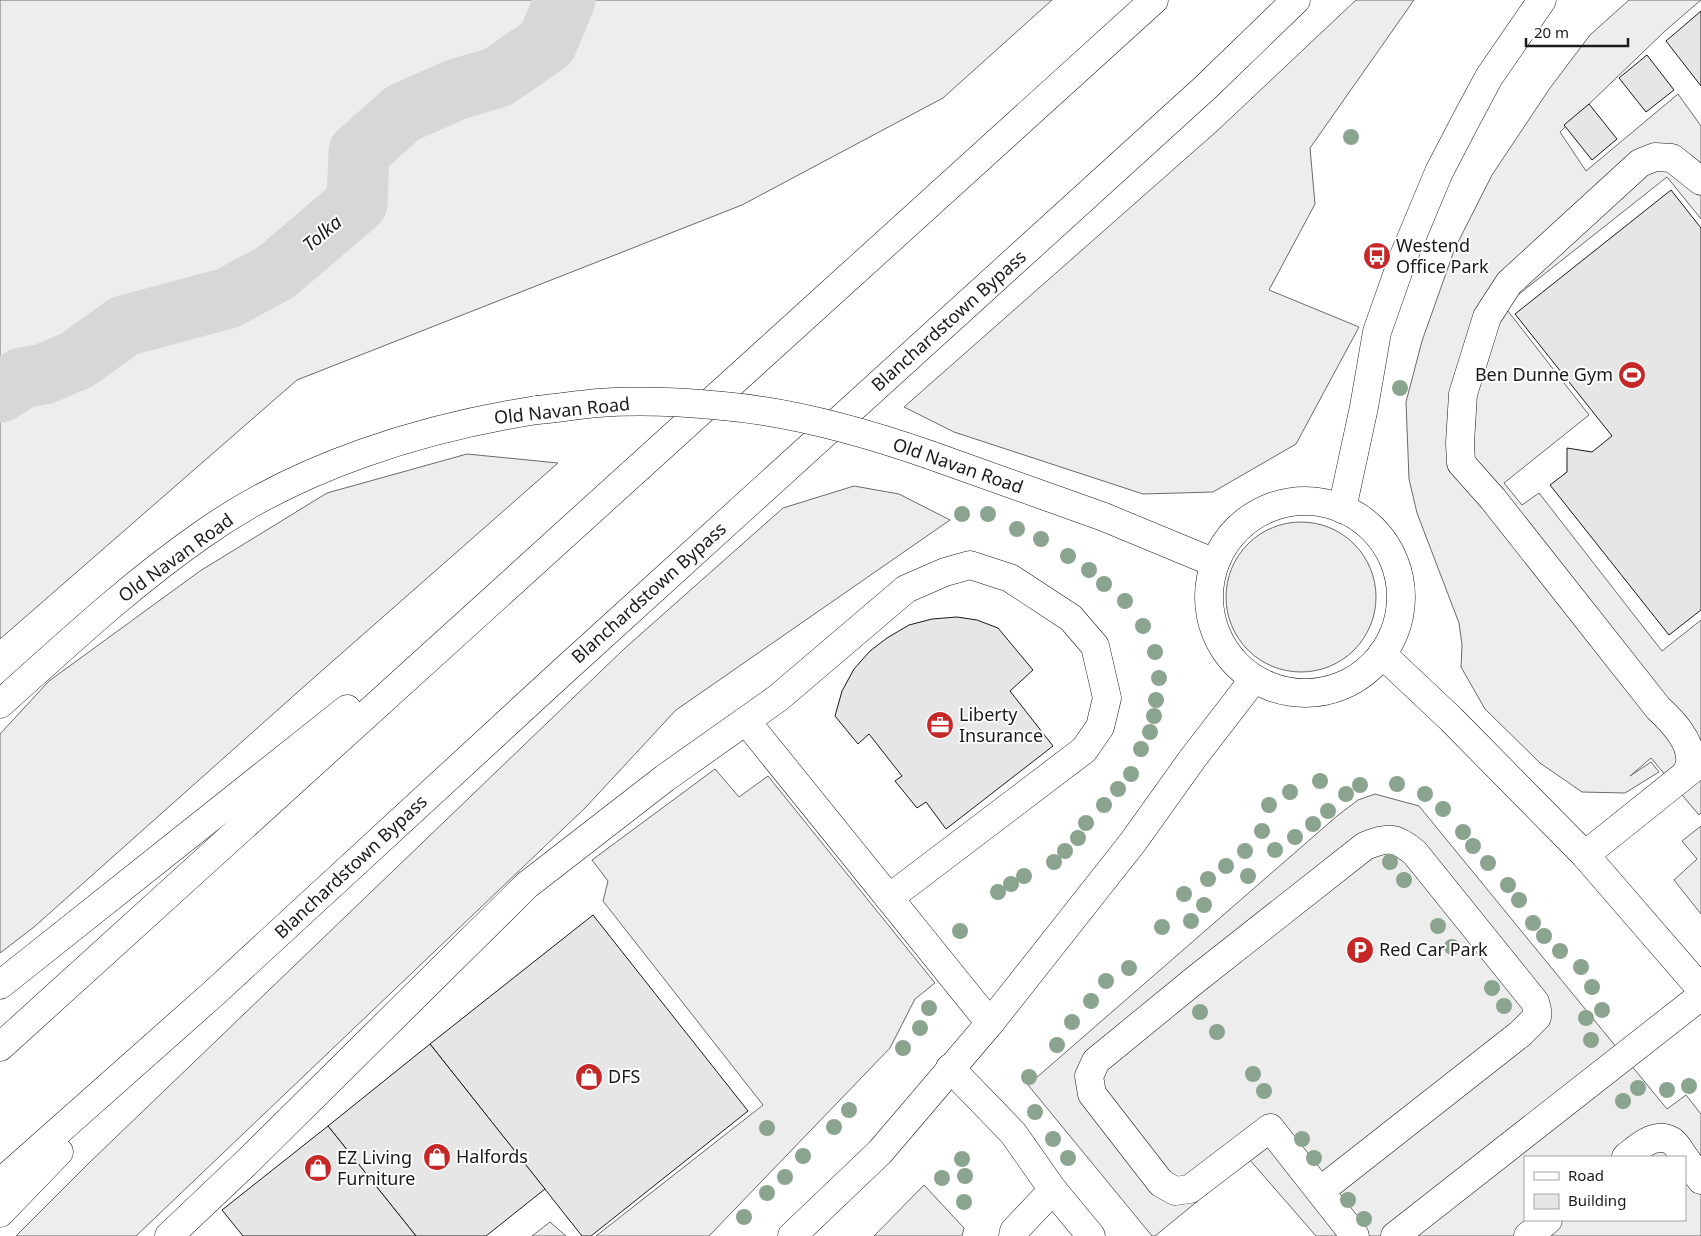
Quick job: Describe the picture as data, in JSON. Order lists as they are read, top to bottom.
{
  "streets": {
    "main road": ["Blanchardstown Bypass", "Old Navan Road"]
  },
  "water": ["Tolka"],
  "places": {
    "bus stop": ["Westend Office Park"],
    "sports": ["Ben Dunne Gym"],
    "office": ["Liberty Insurance"],
    "parking": ["Red Car Park"],
    "shop": ["DFS", "Halfords", "EZ Living Furniture"]
  },
  "legend": ["Road", "Building"],
  "scale_bar": "20 m"
}
